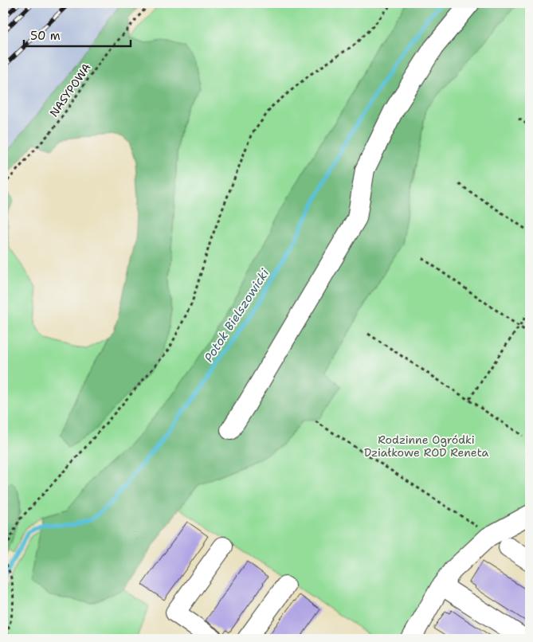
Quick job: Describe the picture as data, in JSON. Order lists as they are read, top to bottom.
{
  "streets": {
    "path": ["NASYPOWA"]
  },
  "water": ["Potok Bielszowicki"],
  "parks": ["Rodzinne Ogródki Działkowe ROD Reneta"],
  "scale_bar": "50 m"
}
